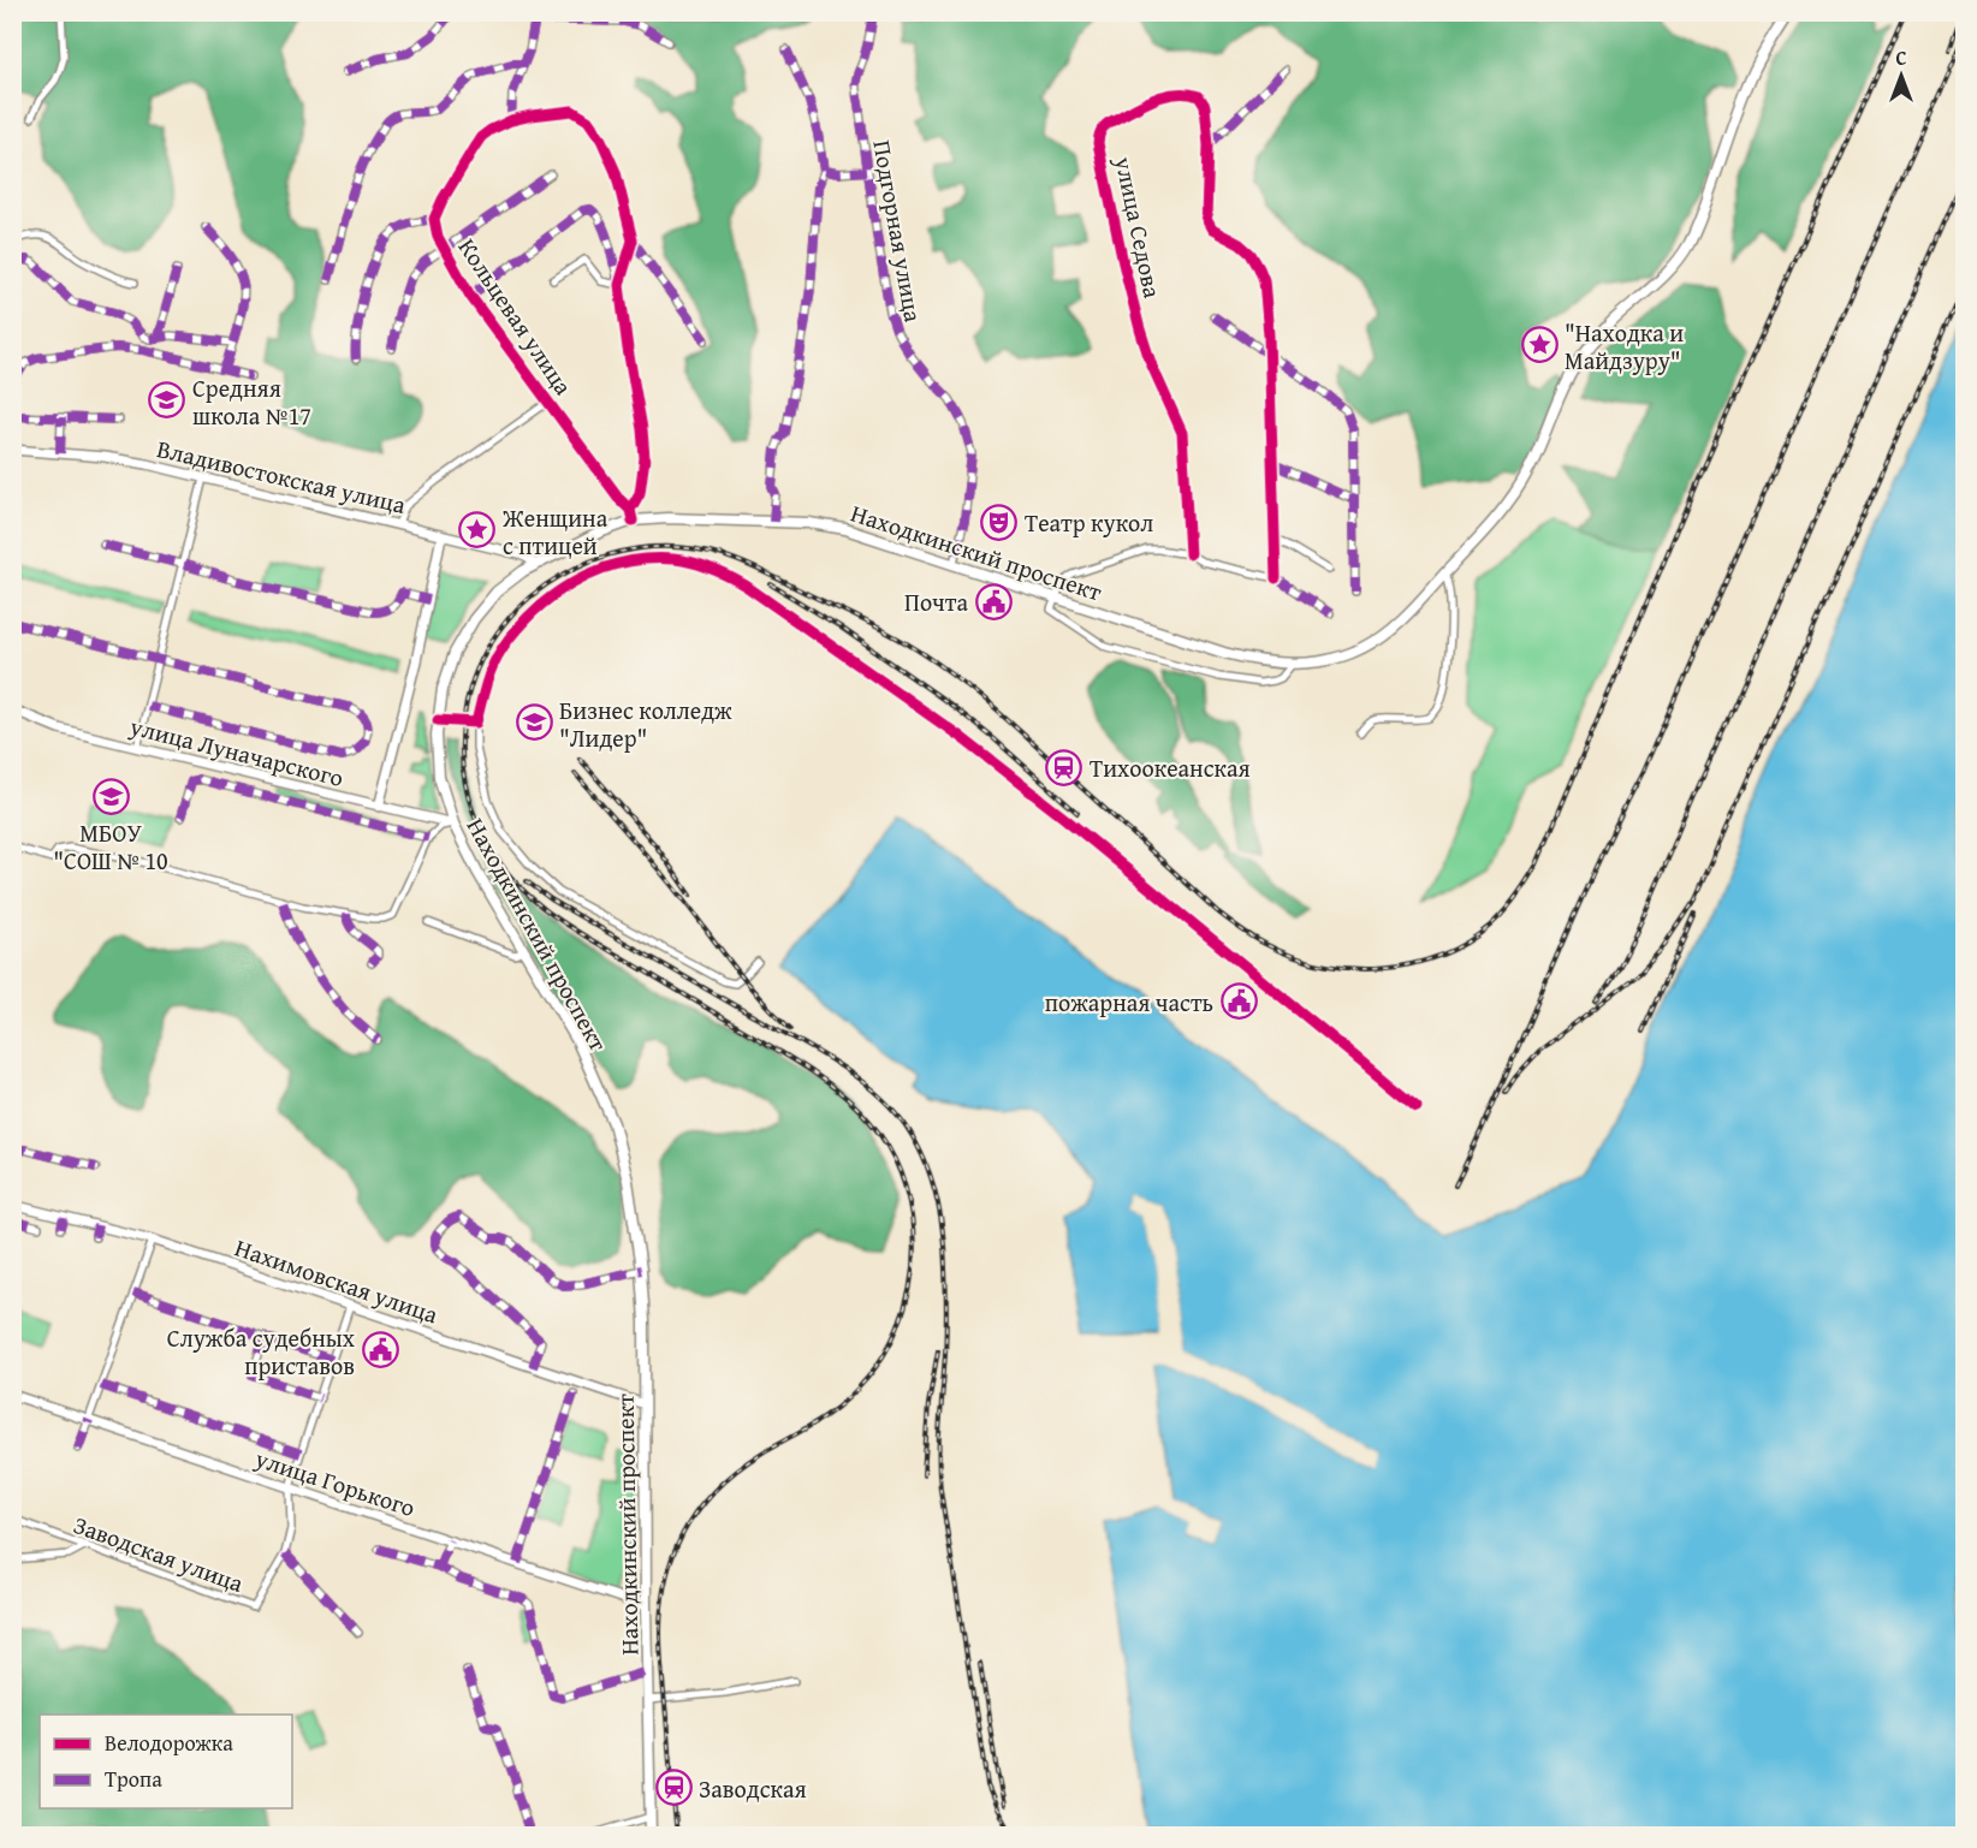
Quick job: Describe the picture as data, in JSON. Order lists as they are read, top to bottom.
{
  "streets": {
    "main road": [
      "Владивостокская улица",
      "Находкинский проспект",
      "улица Луначарского",
      "Нахимовская улица",
      "улица Горького"
    ],
    "street": [
      "улица Седова",
      "Подгорная улица",
      "Кольцевая улица",
      "Заводская улица"
    ]
  },
  "crossings": [
    ["Подгорная улица", "Находкинский проспект"],
    ["Кольцевая улица", "Находкинский проспект"],
    ["Владивостокская улица", "Находкинский проспект"],
    ["Находкинский проспект", "улица Луначарского"],
    ["Находкинский проспект", "Нахимовская улица"],
    ["Находкинский проспект", "улица Горького"],
    ["Нахимовская улица", "Заводская улица"],
    ["улица Горького", "Заводская улица"]
  ],
  "places": {
    "place": ["\"Находка и Майдзуру\"", "Женщина с птицей"],
    "school or university": ["Средняя школа №17", "Бизнес колледж \"Лидер\"", "МБОУ \"СОШ № 10"],
    "theatre": ["Театр кукол"],
    "public building": ["Почта", "пожарная часть", "Служба судебных приставов"],
    "station": ["Тихоокеанская", "Заводская"]
  },
  "legend": ["Велодорожка", "Тропа"],
  "north": "top"
}
